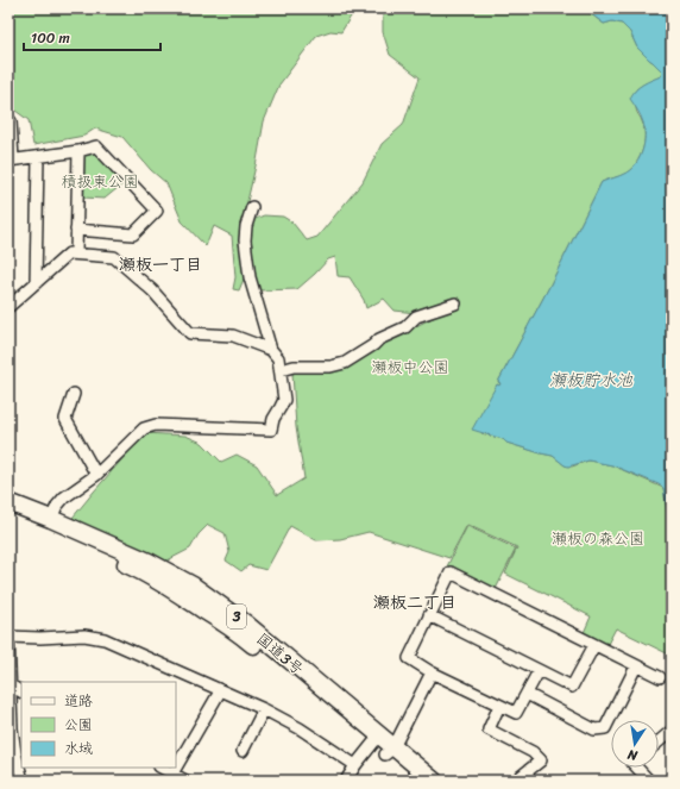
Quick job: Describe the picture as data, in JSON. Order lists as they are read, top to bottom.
{
  "streets": {
    "highway": ["3", "国道3号"]
  },
  "districts": ["瀬板一丁目", "瀬板二丁目"],
  "water": ["瀬板貯水池"],
  "parks": ["積扱東公園", "瀬板中公園", "瀬板の森公園"],
  "legend": ["道路", "公園", "水域"],
  "scale_bar": "100 m",
  "north": "bottom"
}
